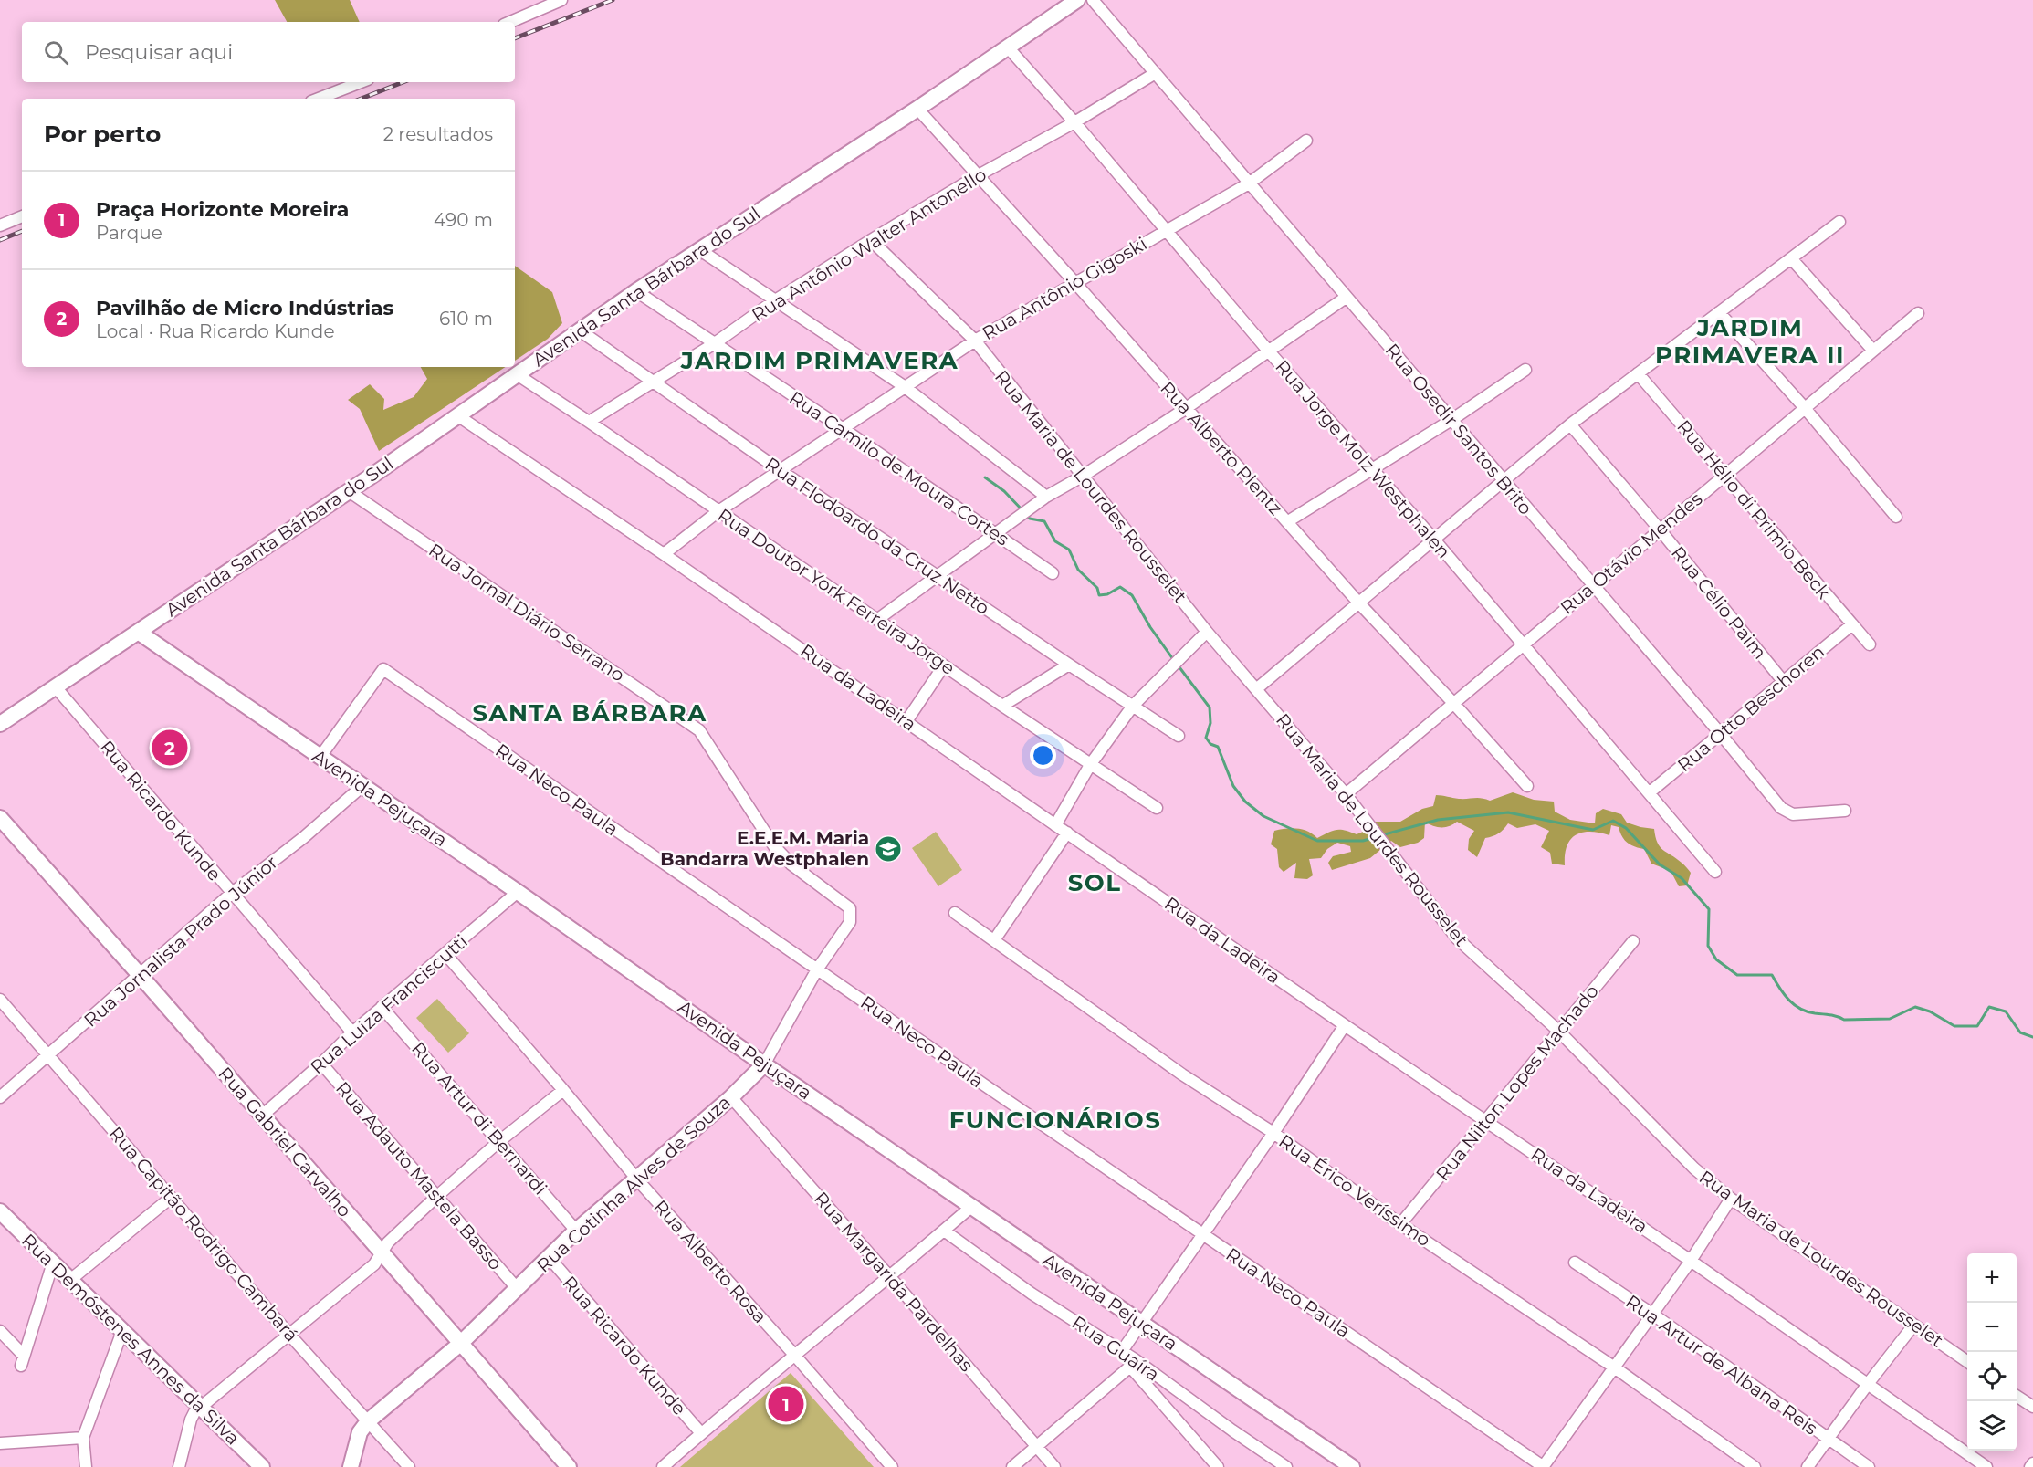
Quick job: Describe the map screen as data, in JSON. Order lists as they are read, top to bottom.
{
  "streets": {
    "street": [
      "Rua Antônio Walter Antonello",
      "Avenida Santa Bárbara do Sul",
      "Rua Antônio Gigoski",
      "Rua Osedir Santos Brito",
      "Rua Alberto Plentz",
      "Rua Jorge Molz Westphalen",
      "Rua Camilo de Moura Cortes",
      "Rua Maria de Lourdes Rousselet",
      "Rua Hélio di Primio Beck",
      "Rua Flodoardo da Cruz Netto",
      "Rua Otávio Mendes",
      "Rua Doutor York Ferreira Jorge",
      "Rua Célio Paim",
      "Rua Jornal Diário Serrano",
      "Rua da Ladeira",
      "Rua Otto Beschoren",
      "Rua Neco Paula",
      "Avenida Pejuçara",
      "Rua Ricardo Kunde",
      "Rua Jornalista Prado Júnior",
      "Rua Luiza Franciscutti",
      "Rua Nilton Lopes Machado",
      "Rua Artur di Bernardi",
      "Rua Gabriel Carvalho",
      "Rua Adauto Mastela Basso",
      "Rua Cotinha Alves de Souza",
      "Rua Érico Veríssimo",
      "Rua Capitão Rodrigo Cambará",
      "Rua Alberto Rosa",
      "Rua Margarida Pardelhas",
      "Rua Demóstenes Annes da Silva",
      "Rua Guaíra",
      "Rua Artur de Albana Reis"
    ]
  },
  "crossings": [
    ["Rua Antônio Walter Antonello", "Rua Osedir Santos Brito"],
    ["Rua Antônio Walter Antonello", "Rua Alberto Plentz"],
    ["Rua Antônio Walter Antonello", "Rua Jorge Molz Westphalen"],
    ["Rua Antônio Walter Antonello", "Rua Camilo de Moura Cortes"],
    ["Rua Antônio Walter Antonello", "Rua Maria de Lourdes Rousselet"],
    ["Rua Antônio Walter Antonello", "Rua Flodoardo da Cruz Netto"],
    ["Rua Antônio Walter Antonello", "Rua Doutor York Ferreira Jorge"],
    ["Avenida Santa Bárbara do Sul", "Rua Alberto Plentz"],
    ["Avenida Santa Bárbara do Sul", "Rua Jorge Molz Westphalen"],
    ["Avenida Santa Bárbara do Sul", "Rua Camilo de Moura Cortes"],
    ["Avenida Santa Bárbara do Sul", "Rua Flodoardo da Cruz Netto"],
    ["Avenida Santa Bárbara do Sul", "Rua Doutor York Ferreira Jorge"],
    ["Avenida Santa Bárbara do Sul", "Rua Jornal Diário Serrano"],
    ["Avenida Santa Bárbara do Sul", "Rua da Ladeira"],
    ["Avenida Santa Bárbara do Sul", "Avenida Pejuçara"],
    ["Avenida Santa Bárbara do Sul", "Rua Ricardo Kunde"],
    ["Rua Antônio Gigoski", "Rua Osedir Santos Brito"],
    ["Rua Antônio Gigoski", "Rua Alberto Plentz"],
    ["Rua Antônio Gigoski", "Rua Jorge Molz Westphalen"],
    ["Rua Antônio Gigoski", "Rua Camilo de Moura Cortes"],
    ["Rua Antônio Gigoski", "Rua Maria de Lourdes Rousselet"],
    ["Rua Antônio Gigoski", "Rua Flodoardo da Cruz Netto"],
    ["Rua Antônio Gigoski", "Rua Doutor York Ferreira Jorge"],
    ["Rua Antônio Gigoski", "Rua da Ladeira"],
    ["Rua Osedir Santos Brito", "Rua Otávio Mendes"],
    ["Rua Osedir Santos Brito", "Rua Otto Beschoren"],
    ["Rua Alberto Plentz", "Rua Otávio Mendes"],
    ["Rua Jorge Molz Westphalen", "Rua Otávio Mendes"],
    ["Rua Jorge Molz Westphalen", "Rua Otto Beschoren"],
    ["Rua Maria de Lourdes Rousselet", "Rua Otávio Mendes"],
    ["Rua Maria de Lourdes Rousselet", "Rua Nilton Lopes Machado"],
    ["Rua Hélio di Primio Beck", "Rua Otávio Mendes"],
    ["Rua Hélio di Primio Beck", "Rua Otto Beschoren"],
    ["Rua Otávio Mendes", "Rua Célio Paim"],
    ["Rua Célio Paim", "Rua Otto Beschoren"],
    ["Rua Jornal Diário Serrano", "Rua Cotinha Alves de Souza"],
    ["Rua da Ladeira", "Rua Nilton Lopes Machado"],
    ["Rua Neco Paula", "Avenida Pejuçara"],
    ["Rua Neco Paula", "Rua Cotinha Alves de Souza"],
    ["Avenida Pejuçara", "Rua Jornalista Prado Júnior"],
    ["Avenida Pejuçara", "Rua Luiza Franciscutti"],
    ["Avenida Pejuçara", "Rua Cotinha Alves de Souza"],
    ["Rua Ricardo Kunde", "Rua Jornalista Prado Júnior"],
    ["Rua Ricardo Kunde", "Rua Luiza Franciscutti"],
    ["Rua Ricardo Kunde", "Rua Cotinha Alves de Souza"],
    ["Rua Jornalista Prado Júnior", "Rua Gabriel Carvalho"],
    ["Rua Jornalista Prado Júnior", "Rua Capitão Rodrigo Cambará"],
    ["Rua Luiza Franciscutti", "Rua Artur di Bernardi"],
    ["Rua Luiza Franciscutti", "Rua Gabriel Carvalho"],
    ["Rua Luiza Franciscutti", "Rua Adauto Mastela Basso"],
    ["Rua Luiza Franciscutti", "Rua Alberto Rosa"],
    ["Rua Nilton Lopes Machado", "Rua Érico Veríssimo"],
    ["Rua Artur di Bernardi", "Rua Cotinha Alves de Souza"],
    ["Rua Gabriel Carvalho", "Rua Cotinha Alves de Souza"],
    ["Rua Adauto Mastela Basso", "Rua Cotinha Alves de Souza"],
    ["Rua Cotinha Alves de Souza", "Rua Capitão Rodrigo Cambará"],
    ["Rua Cotinha Alves de Souza", "Rua Alberto Rosa"],
    ["Rua Cotinha Alves de Souza", "Rua Margarida Pardelhas"]
  ],
  "districts": [
    "JARDIM PRIMAVERA II",
    "JARDIM PRIMAVERA",
    "SANTA BÁRBARA",
    "SOL",
    "FUNCIONÁRIOS"
  ],
  "places": {
    "school or university": ["E.E.E.M. Maria Bandarra Westphalen"]
  },
  "page": {
    "search": "Pesquisar aqui",
    "heading": ["Por perto", "2 resultados"],
    "list": [
      {
        "mark": "1",
        "name": "Praça Horizonte Moreira",
        "note": "Parque",
        "value": "490 m"
      },
      {
        "mark": "2",
        "name": "Pavilhão de Micro Indústrias",
        "note": "Local · Rua Ricardo Kunde",
        "value": "610 m"
      }
    ],
    "pins": ["2", "1"],
    "map_buttons": ["+", "−"]
  }
}
